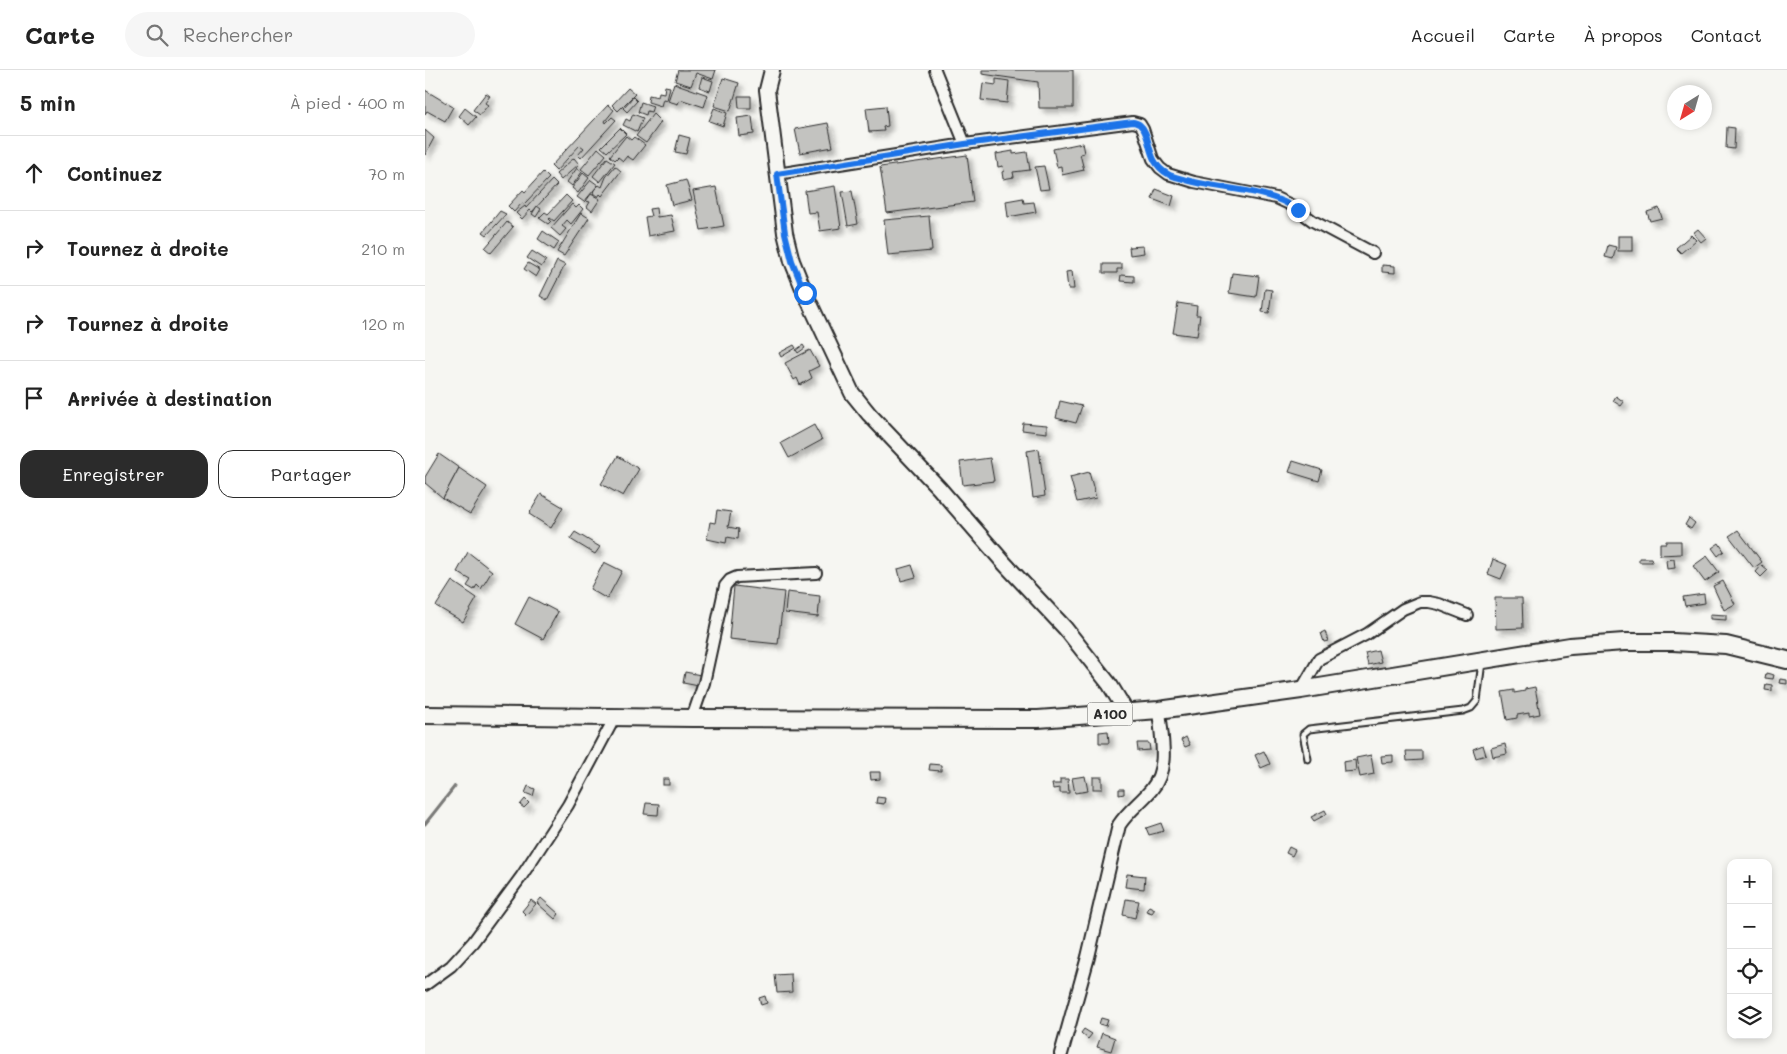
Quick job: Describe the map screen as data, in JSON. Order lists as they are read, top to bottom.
{
  "streets": {
    "highway": ["A100"]
  },
  "north": "bottom left",
  "page": {
    "header": "Carte",
    "search": "Rechercher",
    "nav": [
      "Accueil",
      "Carte",
      "À propos",
      "Contact"
    ],
    "heading": ["5 min", "À pied · 400 m"],
    "list": [
      ["Continuez", "70 m"],
      ["Tournez à droite", "210 m"],
      ["Tournez à droite", "120 m"],
      "Arrivée à destination"
    ],
    "buttons": ["Enregistrer", "Partager"],
    "map_buttons": ["+", "−"]
  }
}
